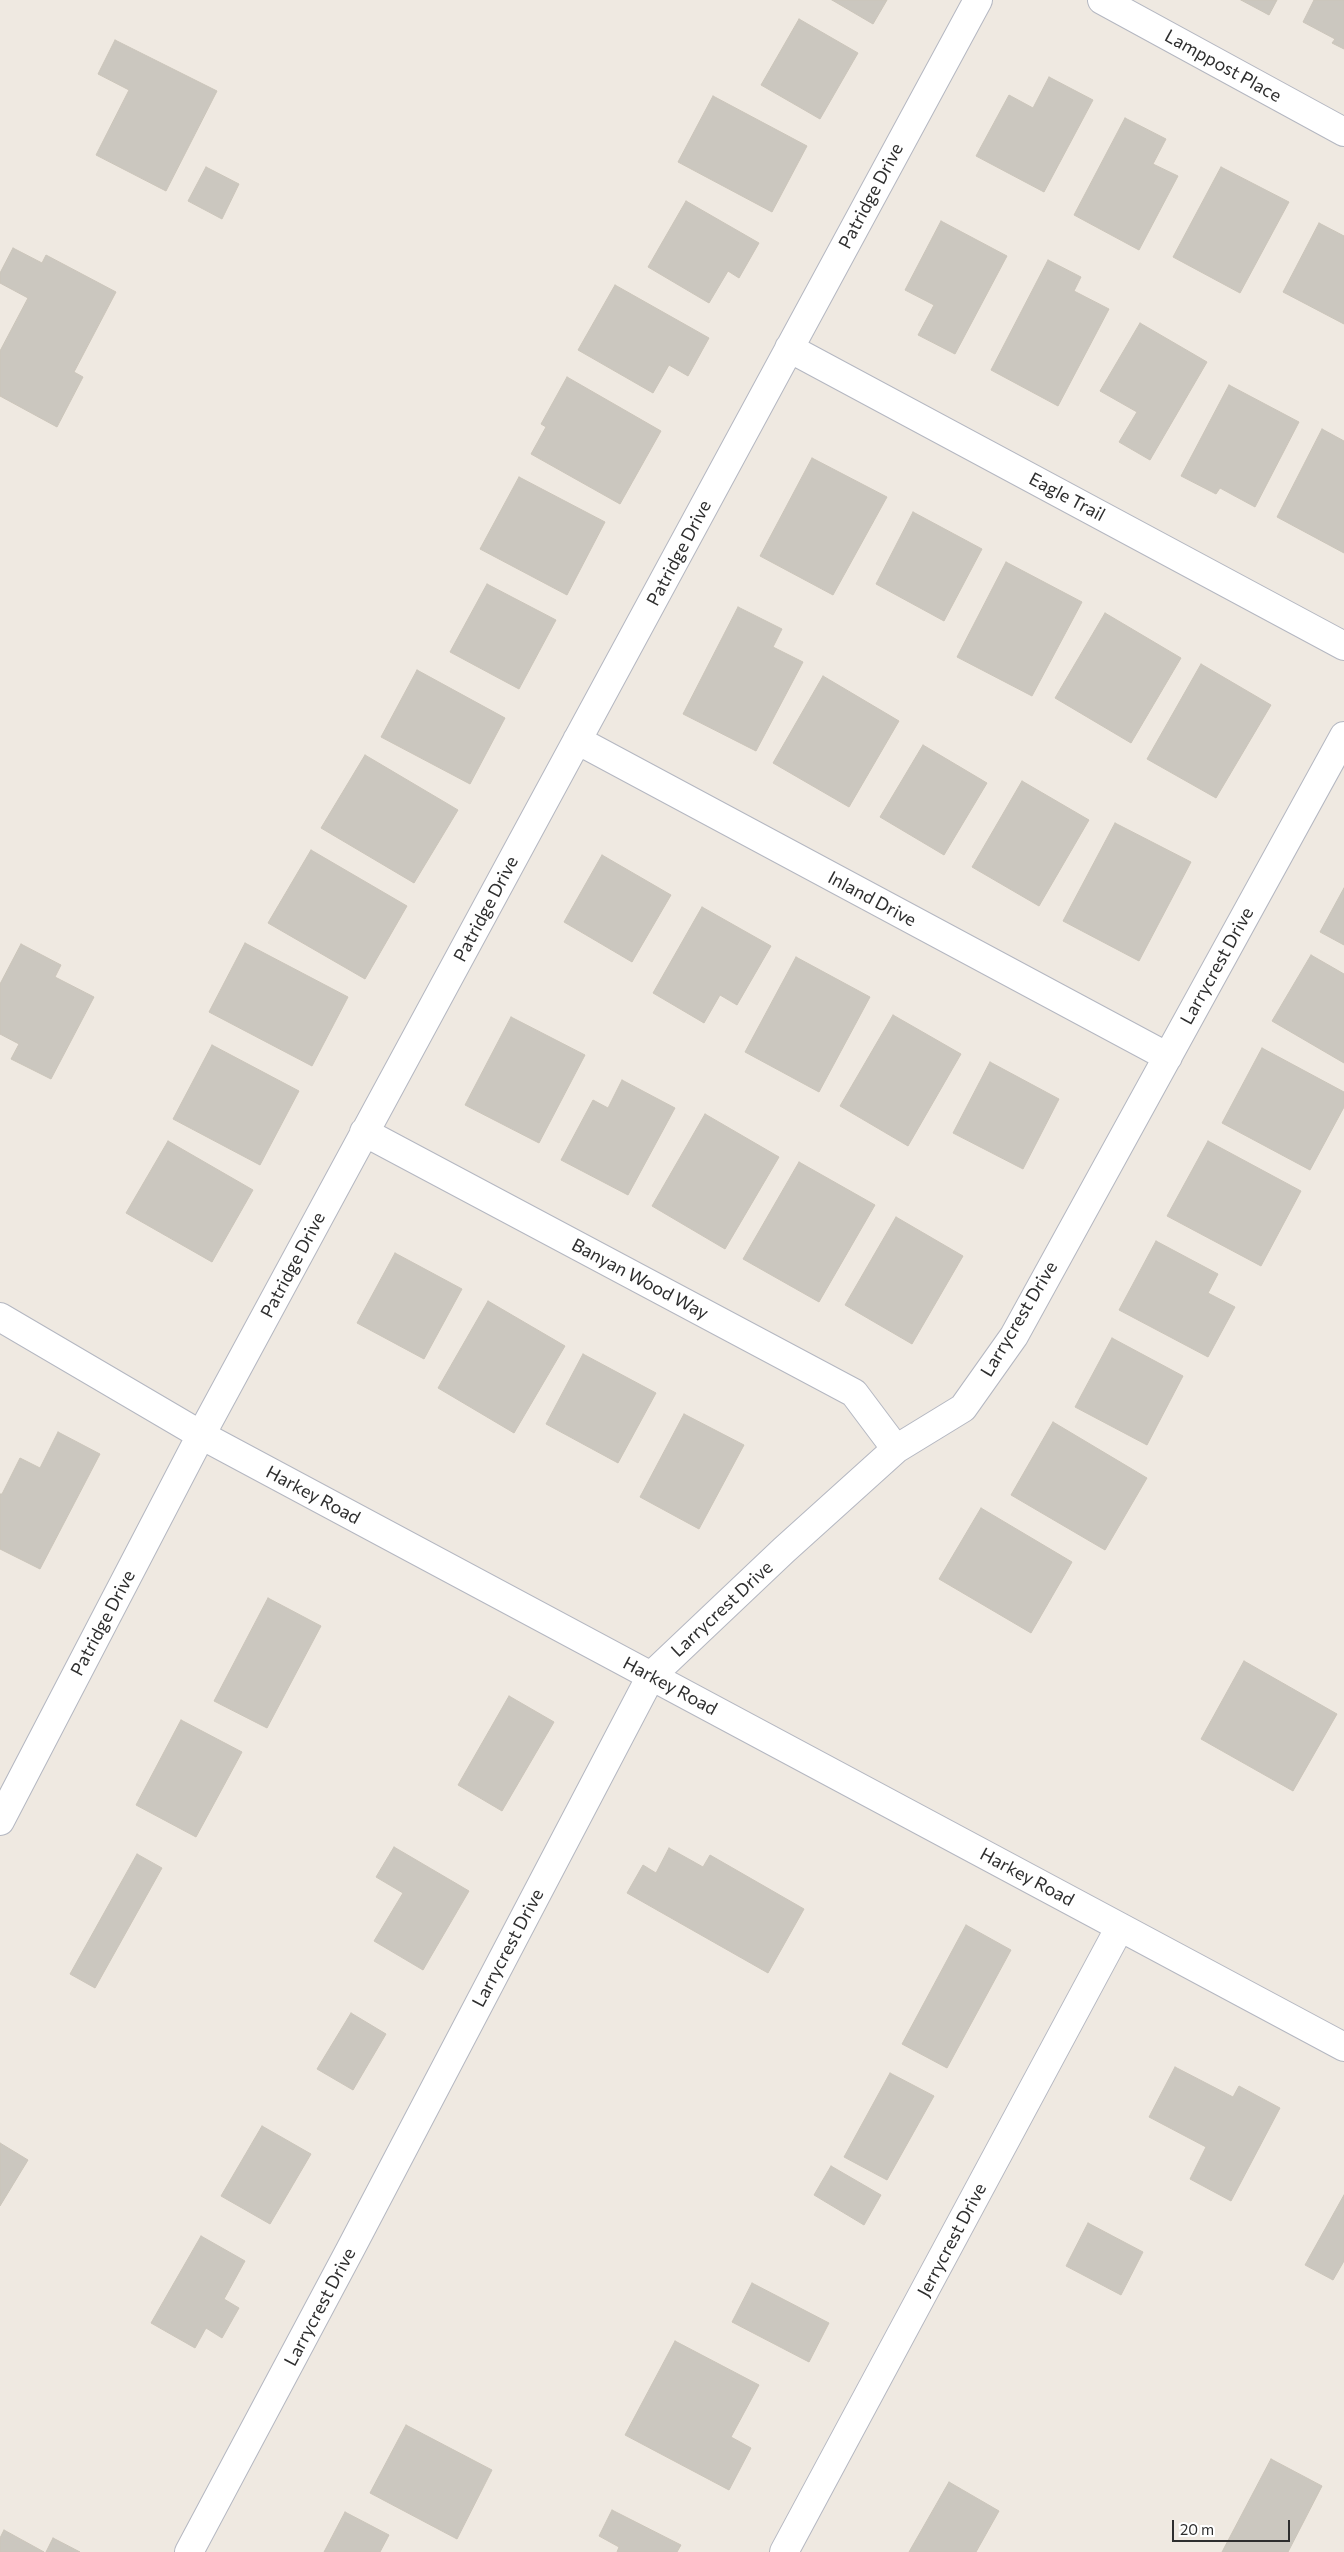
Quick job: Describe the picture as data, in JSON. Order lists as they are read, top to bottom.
{
  "streets": {
    "street": [
      "Lamppost Place",
      "Patridge Drive",
      "Eagle Trail",
      "Inland Drive",
      "Larrycrest Drive",
      "Banyan Wood Way",
      "Harkey Road",
      "Jerrycrest Drive"
    ]
  },
  "crossings": [
    ["Patridge Drive", "Eagle Trail"],
    ["Patridge Drive", "Inland Drive"],
    ["Patridge Drive", "Banyan Wood Way"],
    ["Patridge Drive", "Harkey Road"],
    ["Inland Drive", "Larrycrest Drive"],
    ["Larrycrest Drive", "Banyan Wood Way"],
    ["Larrycrest Drive", "Harkey Road"],
    ["Harkey Road", "Jerrycrest Drive"]
  ],
  "scale_bar": "20 m"
}
